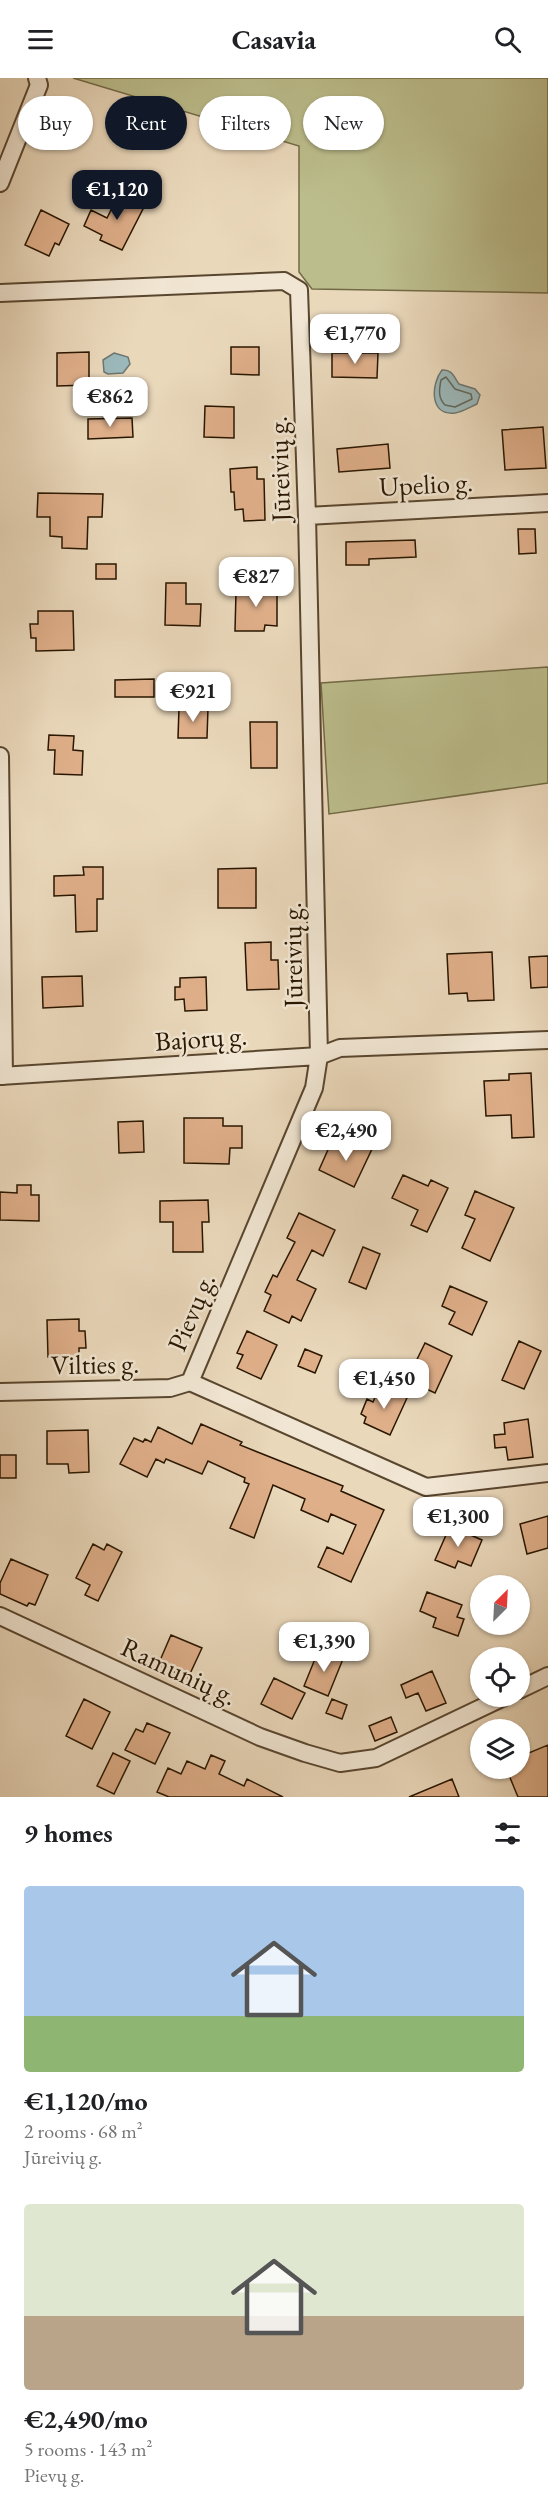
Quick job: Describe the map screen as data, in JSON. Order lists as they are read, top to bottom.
{
  "streets": {
    "street": [
      "Jūreivių g.",
      "Upelio g.",
      "Bajorų g.",
      "Pievų g.",
      "Vilties g.",
      "Ramunių g."
    ]
  },
  "crossings": [
    ["Jūreivių g.", "Upelio g."],
    ["Jūreivių g.", "Bajorų g."],
    ["Jūreivių g.", "Pievų g."],
    ["Bajorų g.", "Pievų g."],
    ["Pievų g.", "Vilties g."]
  ],
  "north": "top right",
  "page": {
    "header": "Casavia",
    "chip": [
      "Buy",
      "Rent",
      "Filters",
      "New"
    ],
    "price": [
      "€1,120",
      "€1,770",
      "€862",
      "€827",
      "€921",
      "€2,490",
      "€1,450",
      "€1,300",
      "€1,390"
    ],
    "heading": "9 homes",
    "list": [
      {
        "name": "€1,120/mo",
        "note": "2 rooms · 68 m² · Jūreivių g."
      },
      {
        "name": "€2,490/mo",
        "note": "5 rooms · 143 m² · Pievų g."
      }
    ]
  }
}
